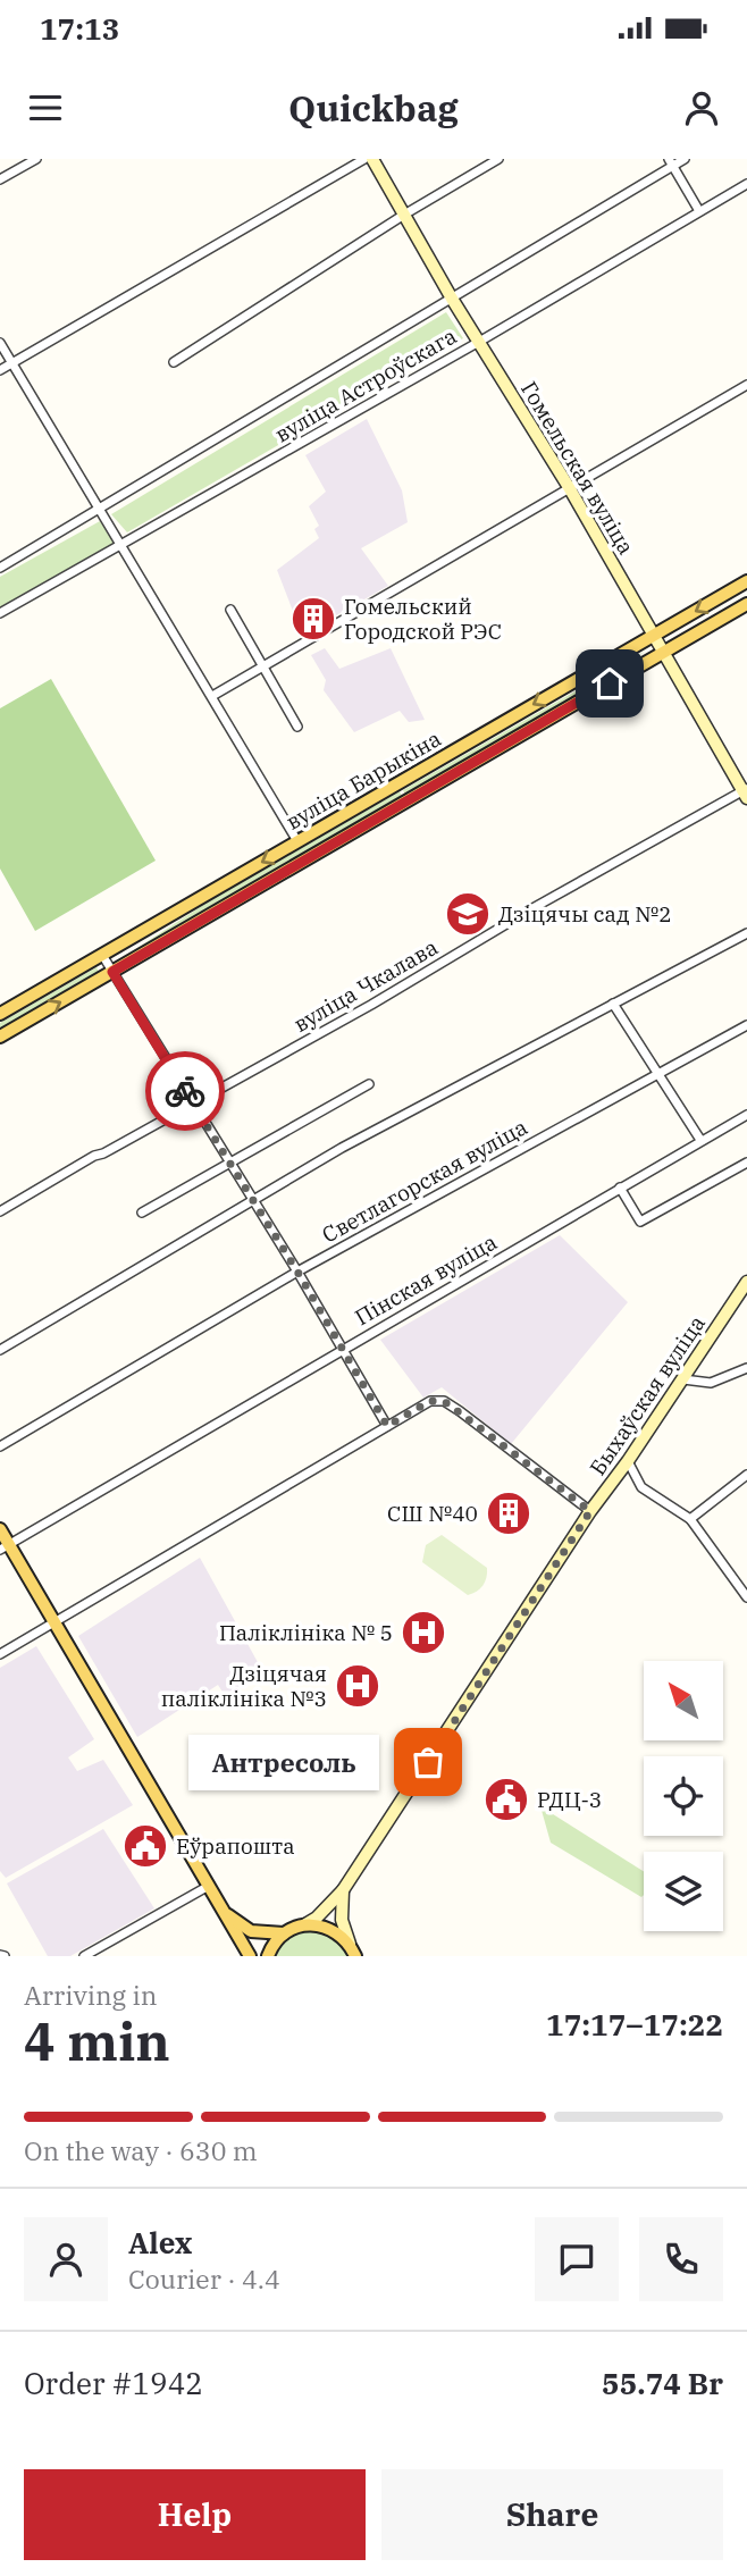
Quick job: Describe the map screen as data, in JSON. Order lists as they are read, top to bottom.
{
  "streets": {
    "main road": ["Гомельская вуліца", "вуліца Барыкіна", "Быхаўская вуліца"],
    "street": [
      "вуліца Астроўскага",
      "вуліца Чкалава",
      "Светлагорская вуліца",
      "Пінская вуліца"
    ]
  },
  "crossings": [
    ["вуліца Астроўскага", "Гомельская вуліца"],
    ["Гомельская вуліца", "вуліца Барыкіна"],
    ["Гомельская вуліца", "вуліца Чкалава"]
  ],
  "places": {
    "building": ["Гомельский Городской РЭС", "СШ №40"],
    "school or university": ["Дзіцячы сад №2"],
    "hospital": ["Паліклініка № 5", "Дзіцячая паліклініка №3"],
    "other": ["Антресоль"],
    "public building": ["РДЦ-3", "Еўрапошта"]
  },
  "north": "top left",
  "page": {
    "status": "17:13",
    "header": "Quickbag",
    "bubble": "Антресоль",
    "heading": ["4 min", "Arriving in", "17:17–17:22"],
    "panel": [
      "Alex",
      "Courier · 4.4",
      "Order #1942",
      "55.74 Br"
    ],
    "bar": "On the way · 630 m",
    "buttons": ["Help", "Share"]
  }
}
